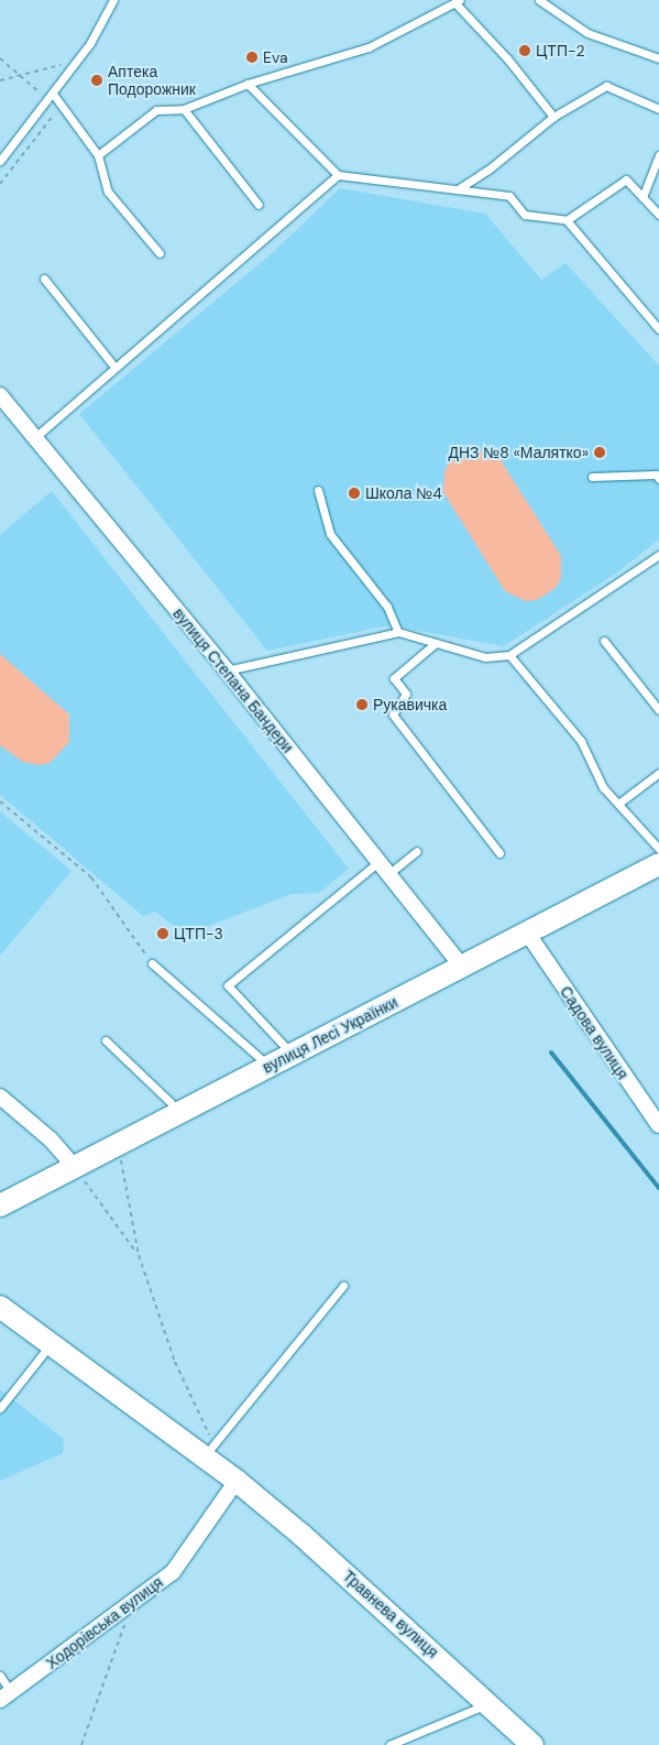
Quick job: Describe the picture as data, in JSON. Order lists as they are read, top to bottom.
{
  "streets": {
    "street": [
      "вулиця Степана Бандери",
      "Садова вулиця",
      "вулиця Лесі Українки",
      "Травнева вулиця",
      "Ходорівська вулиця"
    ]
  },
  "crossings": [
    ["вулиця Степана Бандери", "вулиця Лесі Українки"],
    ["Садова вулиця", "вулиця Лесі Українки"],
    ["Травнева вулиця", "Ходорівська вулиця"]
  ],
  "places": [
    "ЦТП-2",
    "Eva",
    "Аптека Подорожник",
    "ДНЗ №8 «Малятко»",
    "Школа №4",
    "Рукавичка",
    "ЦТП-3"
  ]
}
